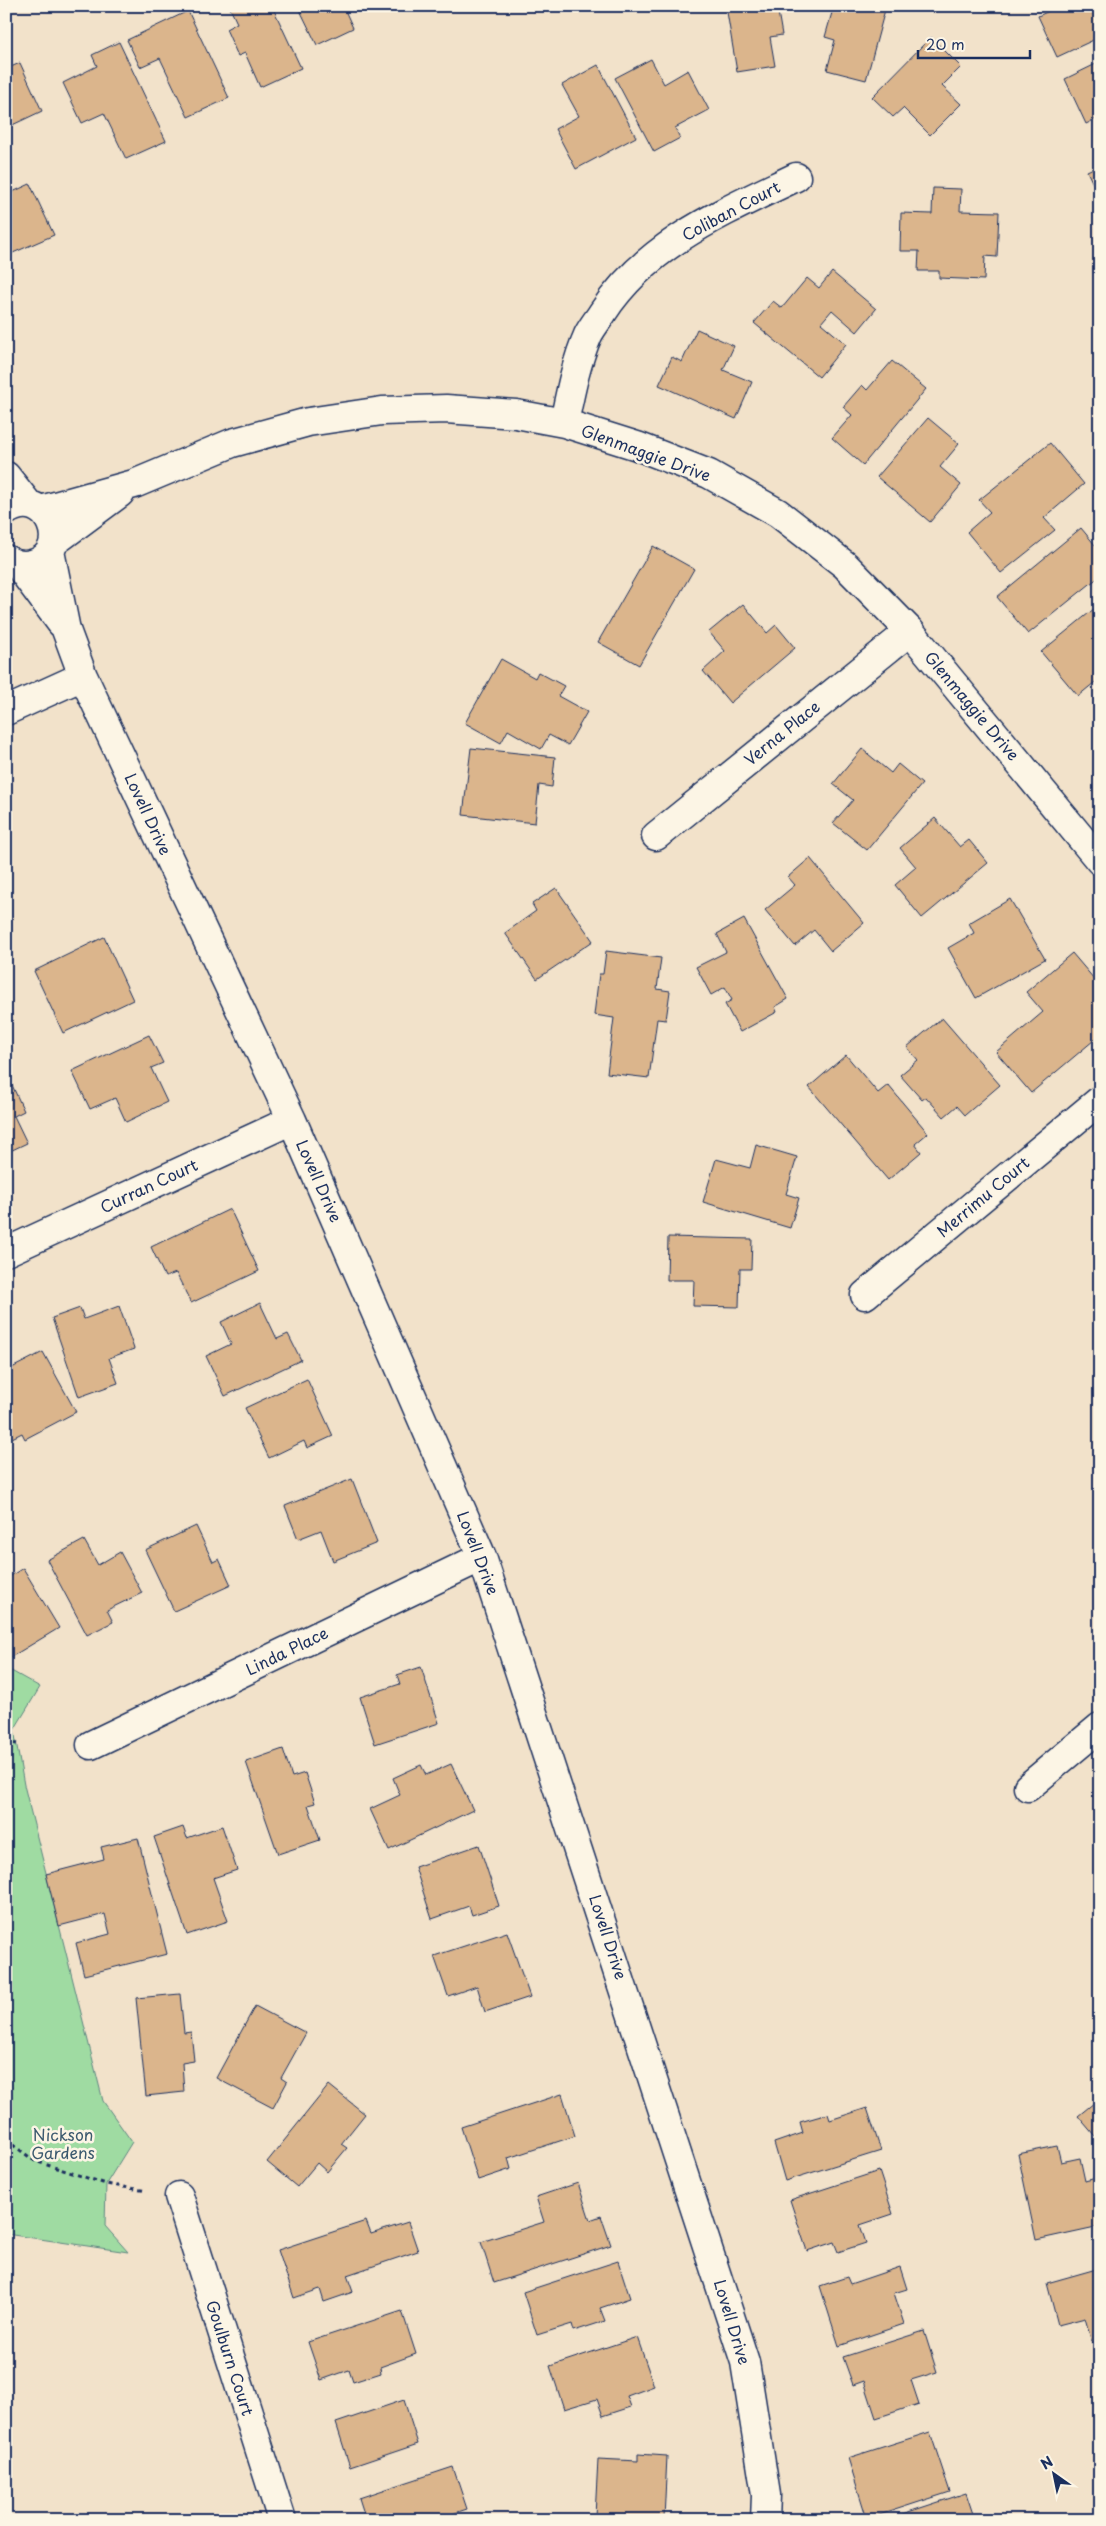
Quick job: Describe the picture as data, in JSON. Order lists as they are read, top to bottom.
{
  "streets": {
    "street": [
      "Coliban Court",
      "Glenmaggie Drive",
      "Verna Place",
      "Lovell Drive",
      "Curran Court",
      "Merrimu Court",
      "Linda Place",
      "Goulburn Court"
    ]
  },
  "crossings": [
    ["Coliban Court", "Glenmaggie Drive"],
    ["Glenmaggie Drive", "Verna Place"],
    ["Glenmaggie Drive", "Lovell Drive"],
    ["Lovell Drive", "Curran Court"],
    ["Lovell Drive", "Linda Place"]
  ],
  "parks": ["Nickson Gardens"],
  "scale_bar": "20 m",
  "north": "top left"
}
